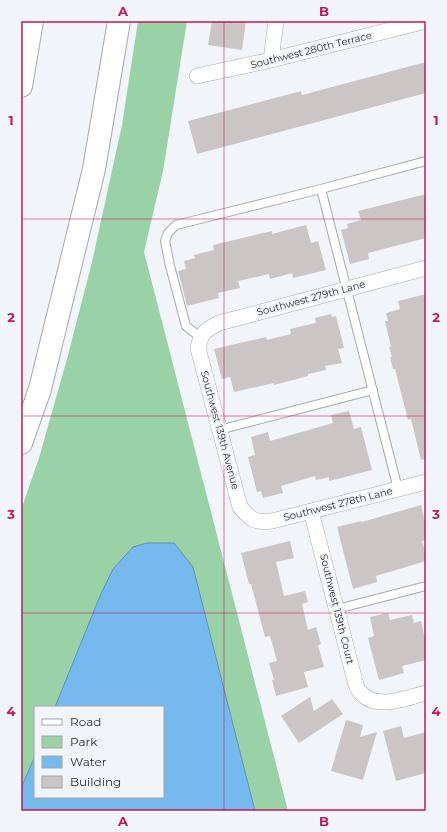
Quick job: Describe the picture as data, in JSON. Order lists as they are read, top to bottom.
{
  "streets": {
    "street": [
      "Southwest 280th Terrace",
      "Southwest 279th Lane",
      "Southwest 139th Avenue",
      "Southwest 278th Lane",
      "Southwest 139th Court"
    ]
  },
  "crossings": [
    ["Southwest 279th Lane", "Southwest 139th Avenue"],
    ["Southwest 139th Avenue", "Southwest 278th Lane"],
    ["Southwest 278th Lane", "Southwest 139th Court"]
  ],
  "legend": [
    "Road",
    "Park",
    "Water",
    "Building"
  ],
  "grid": {
    "columns": ["A", "B"],
    "rows": [
      "1",
      "2",
      "3",
      "4"
    ]
  }
}
